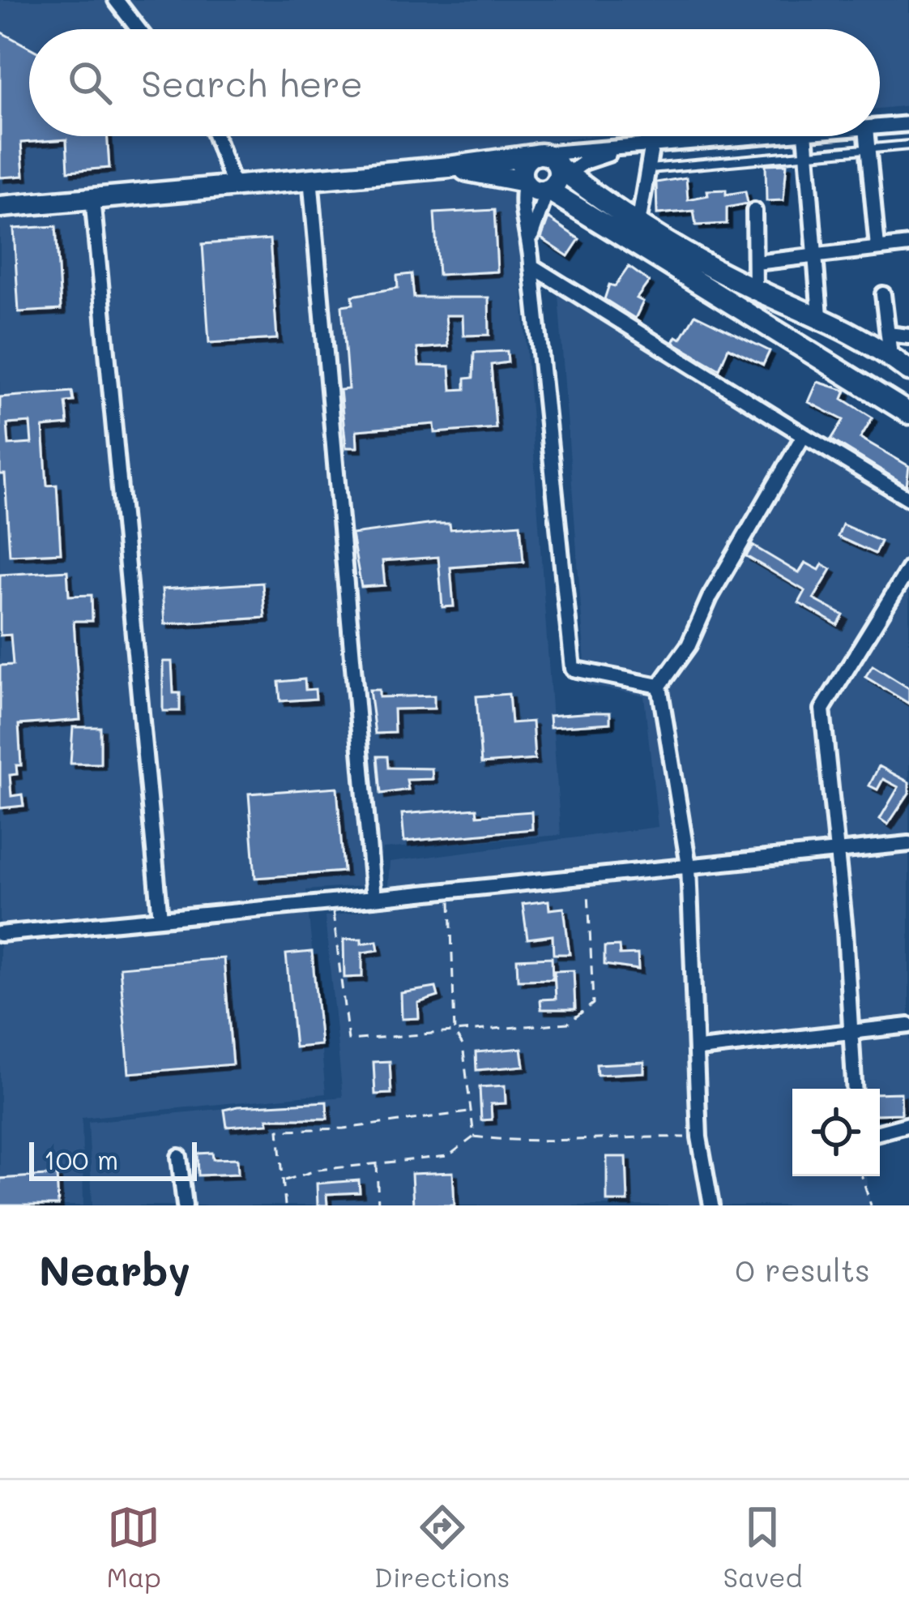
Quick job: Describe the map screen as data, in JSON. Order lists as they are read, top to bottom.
{
  "scale_bar": "100 m",
  "page": {
    "search": "Search here",
    "scale": "100 m",
    "heading": ["Nearby", "0 results"],
    "nav": ["Map", "Directions", "Saved"]
  }
}
